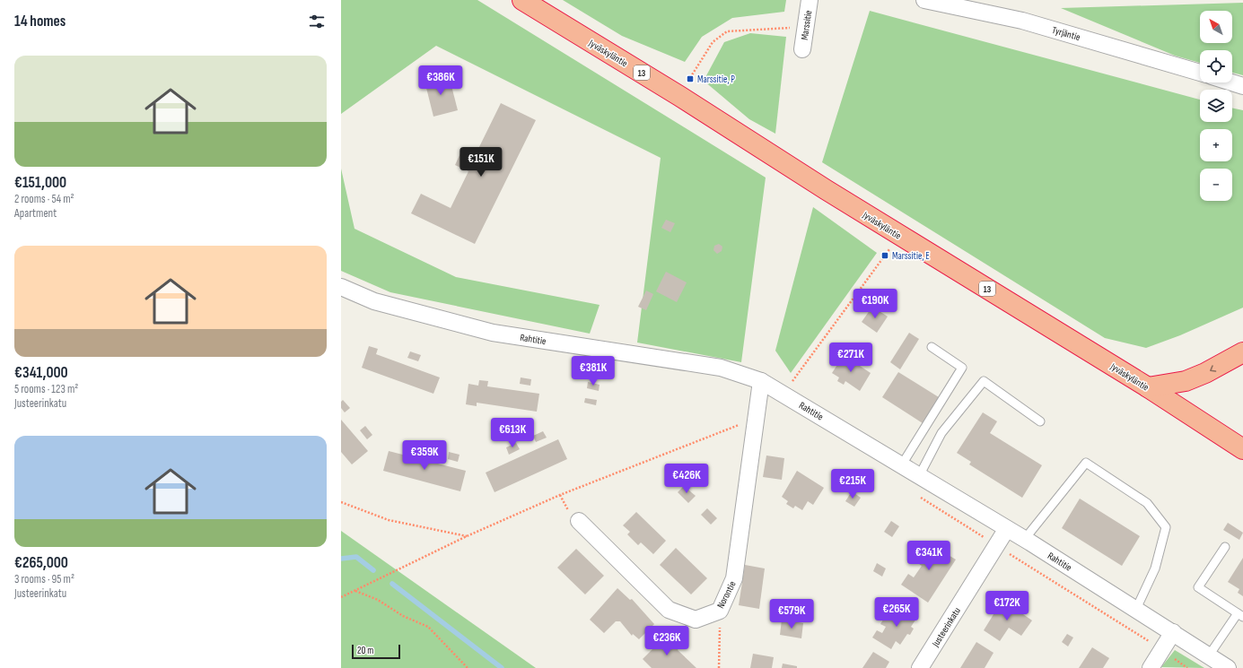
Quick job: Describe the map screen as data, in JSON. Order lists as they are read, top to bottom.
{
  "streets": {
    "highway": ["Jyväskyläntie", "13"],
    "street": [
      "Marssitie",
      "Tyrjäntie",
      "Rahtitie",
      "Norontie",
      "Justeerinkatu"
    ]
  },
  "crossings": [
    ["Rahtitie", "Norontie"],
    ["Rahtitie", "Justeerinkatu"]
  ],
  "places": {
    "transit": ["Marssitie, P", "Marssitie, E"]
  },
  "scale_bar": "20 m",
  "north": "top left",
  "page": {
    "heading": "14 homes",
    "map_buttons": ["+", "−"],
    "list": [
      {
        "name": "€151,000",
        "note": "2 rooms · 54 m² · Apartment"
      },
      {
        "name": "€341,000",
        "note": "5 rooms · 123 m² · Justeerinkatu"
      },
      {
        "name": "€265,000",
        "note": "3 rooms · 95 m² · Justeerinkatu"
      }
    ],
    "price": [
      "€386K",
      "€151K",
      "€190K",
      "€271K",
      "€381K",
      "€613K",
      "€359K",
      "€426K",
      "€215K",
      "€341K",
      "€172K",
      "€265K",
      "€579K",
      "€236K"
    ],
    "scale": "20 m"
  }
}
